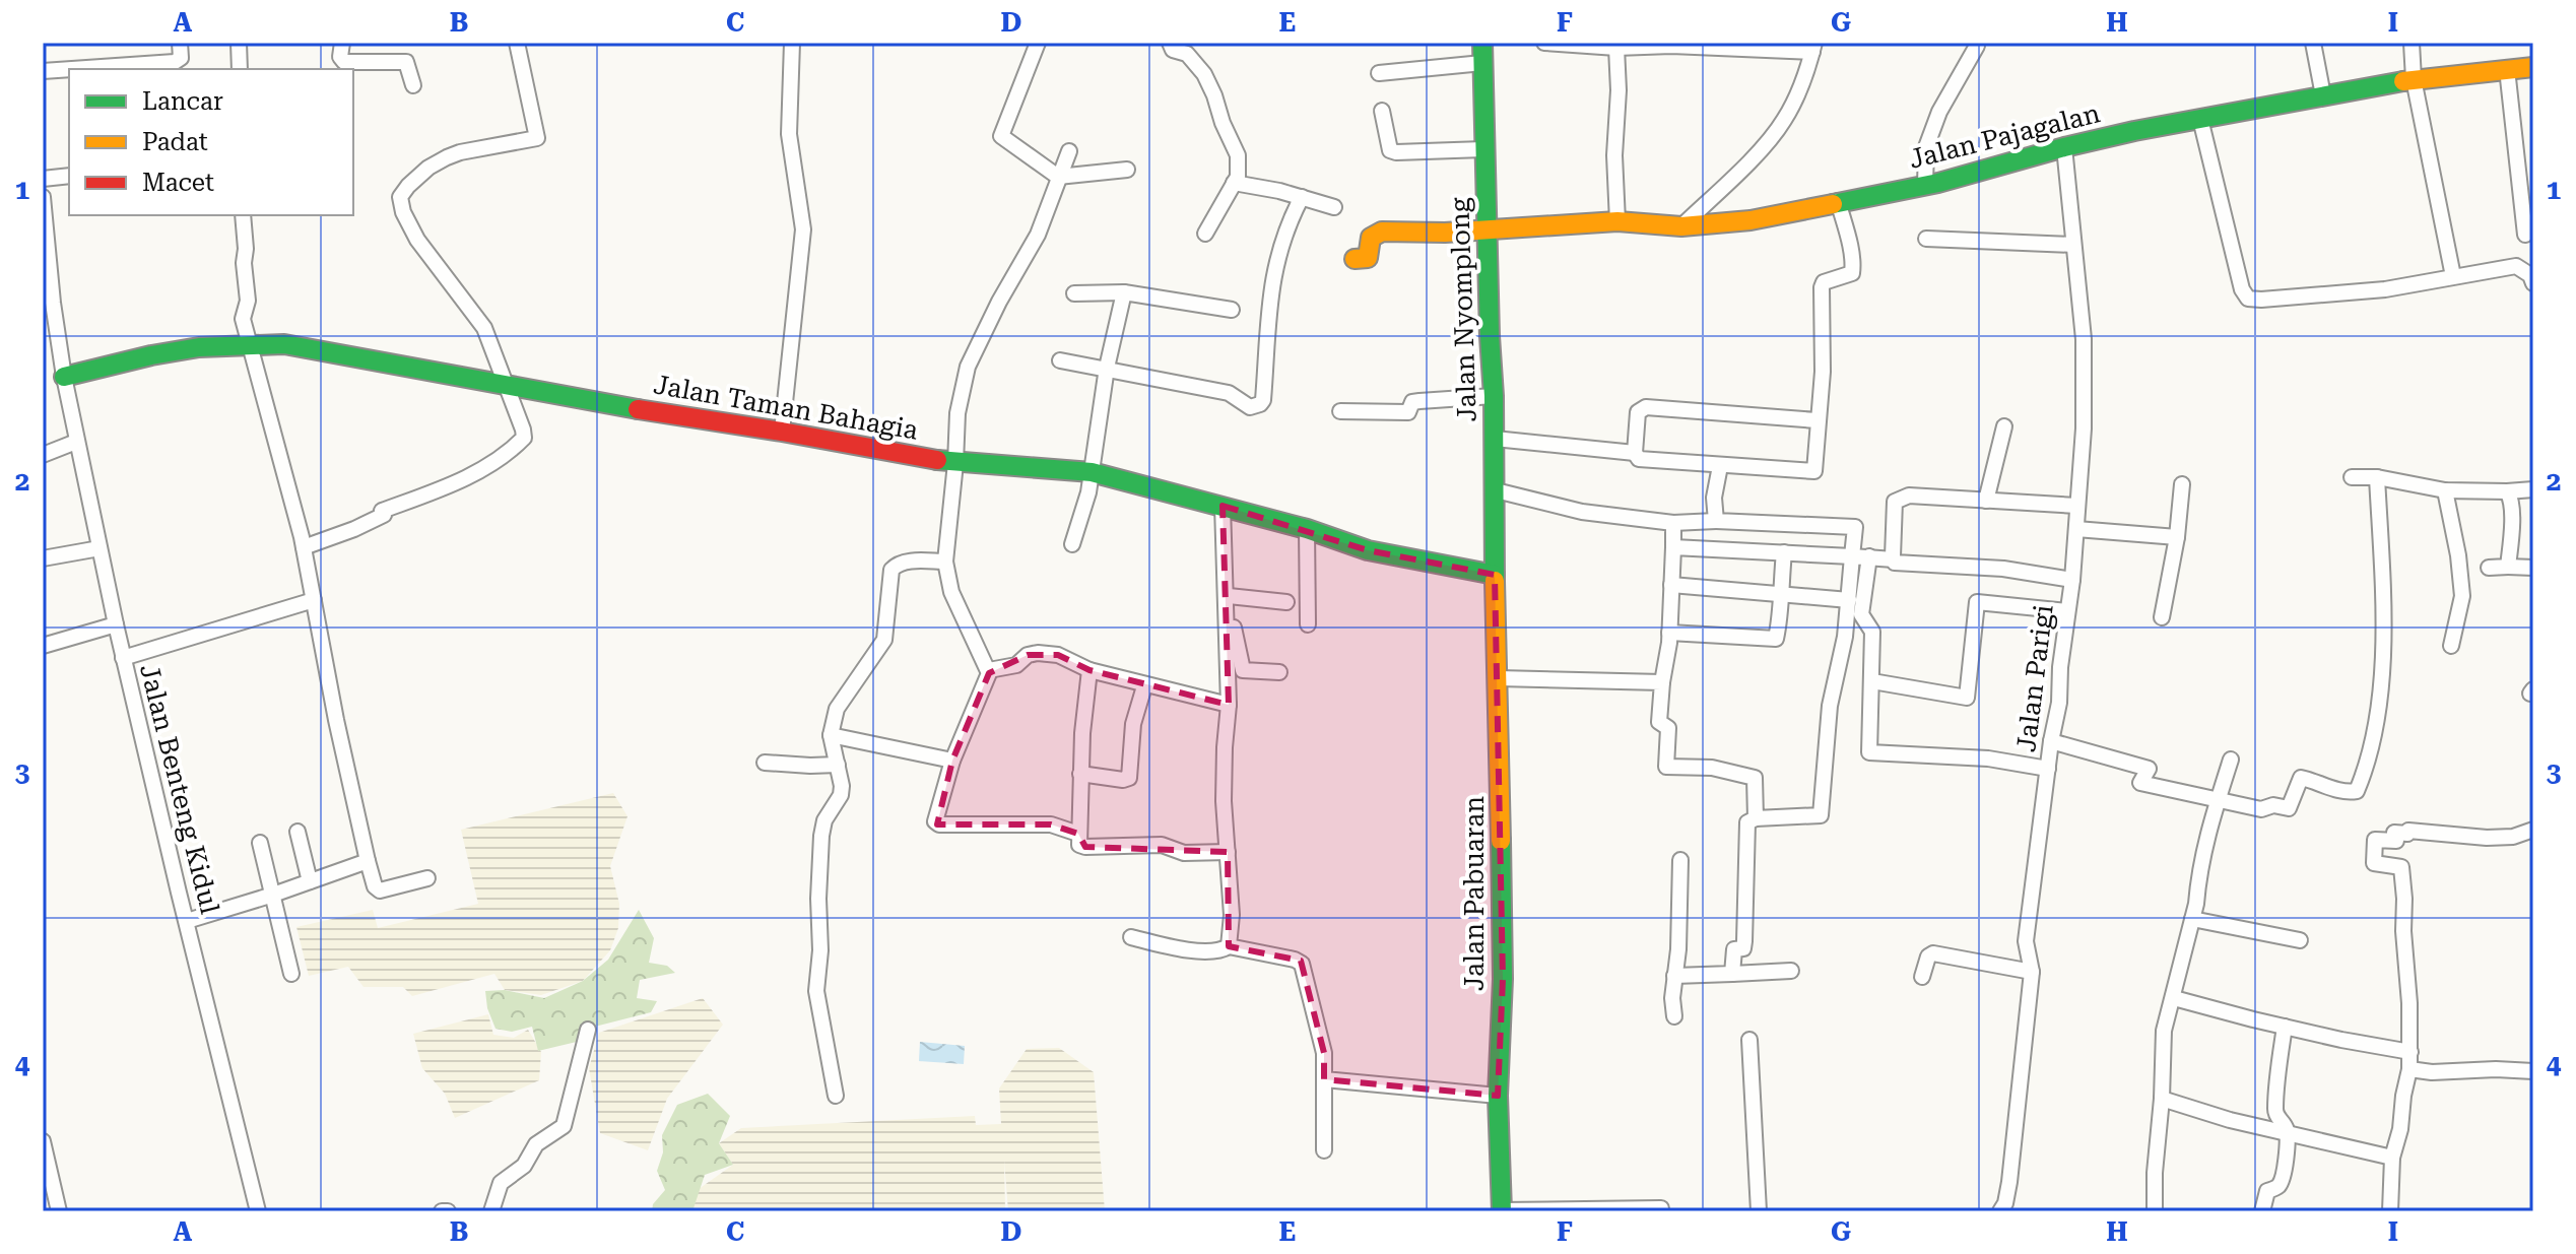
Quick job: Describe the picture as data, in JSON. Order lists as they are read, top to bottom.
{
  "streets": {
    "street": [
      "Jalan Pajagalan",
      "Jalan Nyomplong",
      "Jalan Taman Bahagia",
      "Jalan Parigi",
      "Jalan Benteng Kidul",
      "Jalan Pabuaran"
    ]
  },
  "crossings": [
    ["Jalan Pajagalan", "Jalan Nyomplong"],
    ["Jalan Pajagalan", "Jalan Parigi"],
    ["Jalan Nyomplong", "Jalan Taman Bahagia"],
    ["Jalan Nyomplong", "Jalan Pabuaran"],
    ["Jalan Taman Bahagia", "Jalan Benteng Kidul"],
    ["Jalan Taman Bahagia", "Jalan Pabuaran"]
  ],
  "legend": ["Lancar", "Padat", "Macet"],
  "grid": {
    "columns": [
      "A",
      "B",
      "C",
      "D",
      "E",
      "F",
      "G",
      "H",
      "I"
    ],
    "rows": [
      "1",
      "2",
      "3",
      "4"
    ]
  }
}
